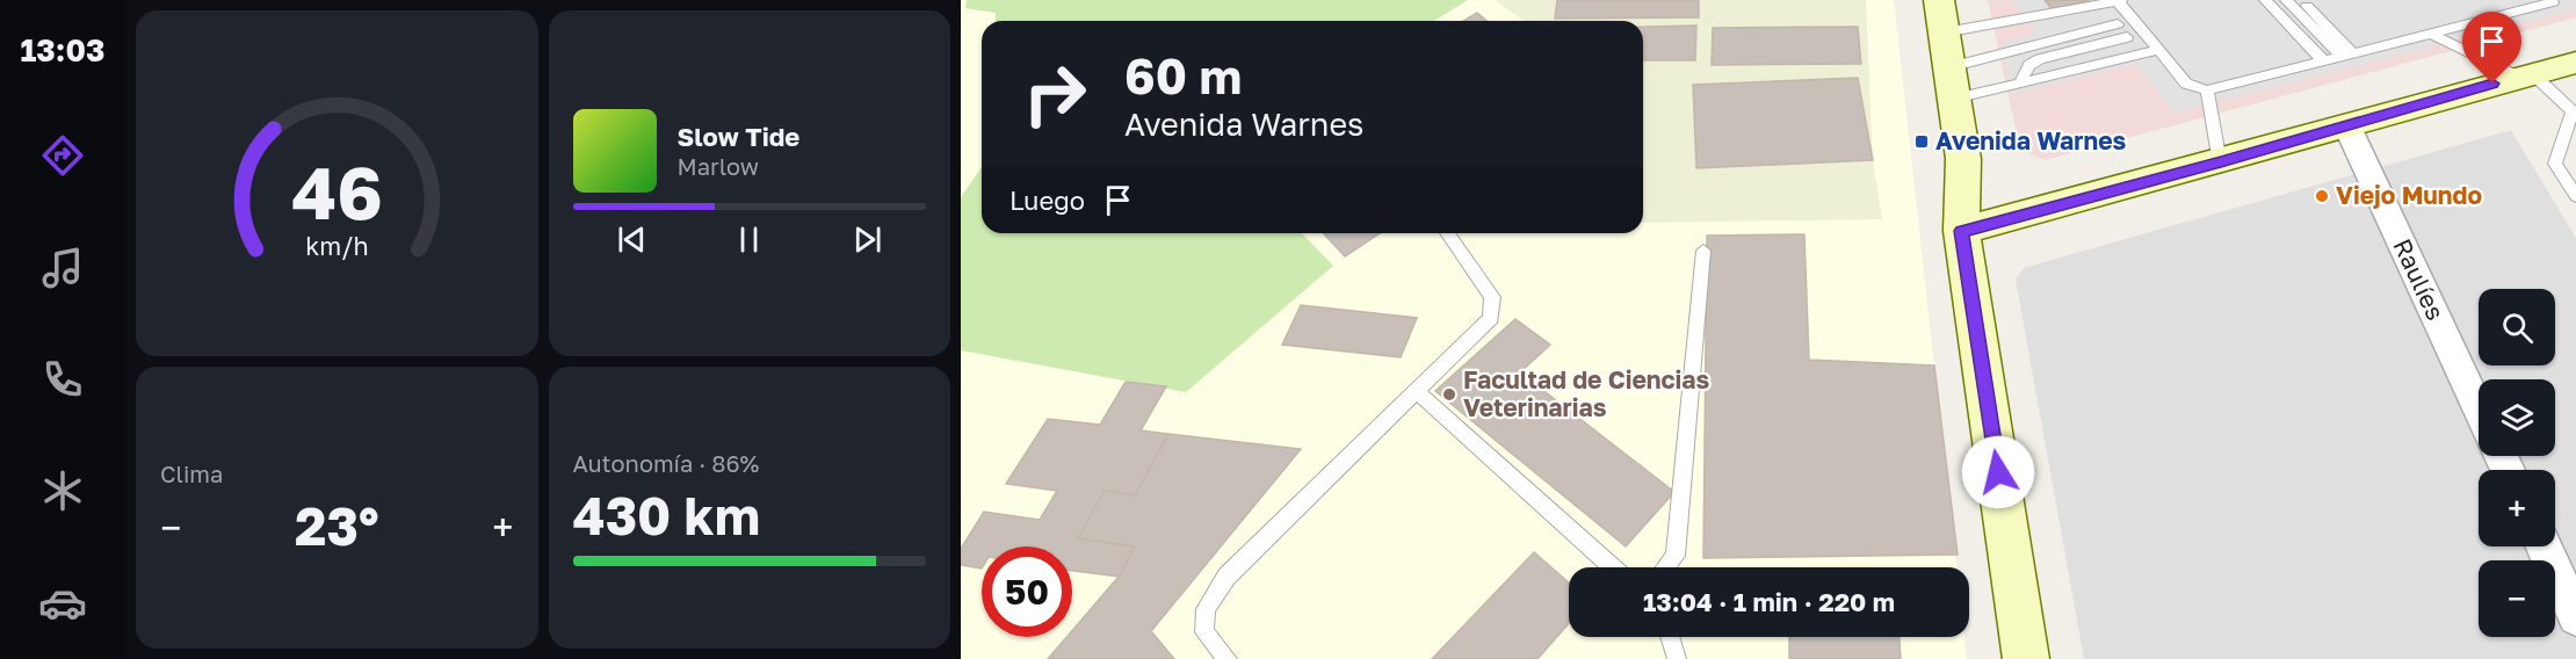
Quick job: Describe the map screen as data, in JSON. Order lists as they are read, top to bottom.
{
  "streets": {
    "street": ["Raulíes"]
  },
  "places": {
    "transit": ["Avenida Warnes"],
    "other": ["Viejo Mundo", "Facultad de Ciencias Veterinarias"]
  },
  "page": {
    "tabs": "13:03",
    "turn": ["60 m", "Avenida Warnes"],
    "song": ["Slow Tide", "Marlow"],
    "then": "Luego",
    "map_buttons": ["+", "−"],
    "tile": [
      "Clima",
      ["Autonomía · 86%", "430 km"]
    ],
    "heat": ["−", "23°", "+"],
    "limit": "50",
    "trip": "13:04 · 1 min · 220 m",
    "gauge": ["46", "km/h"]
  }
}
